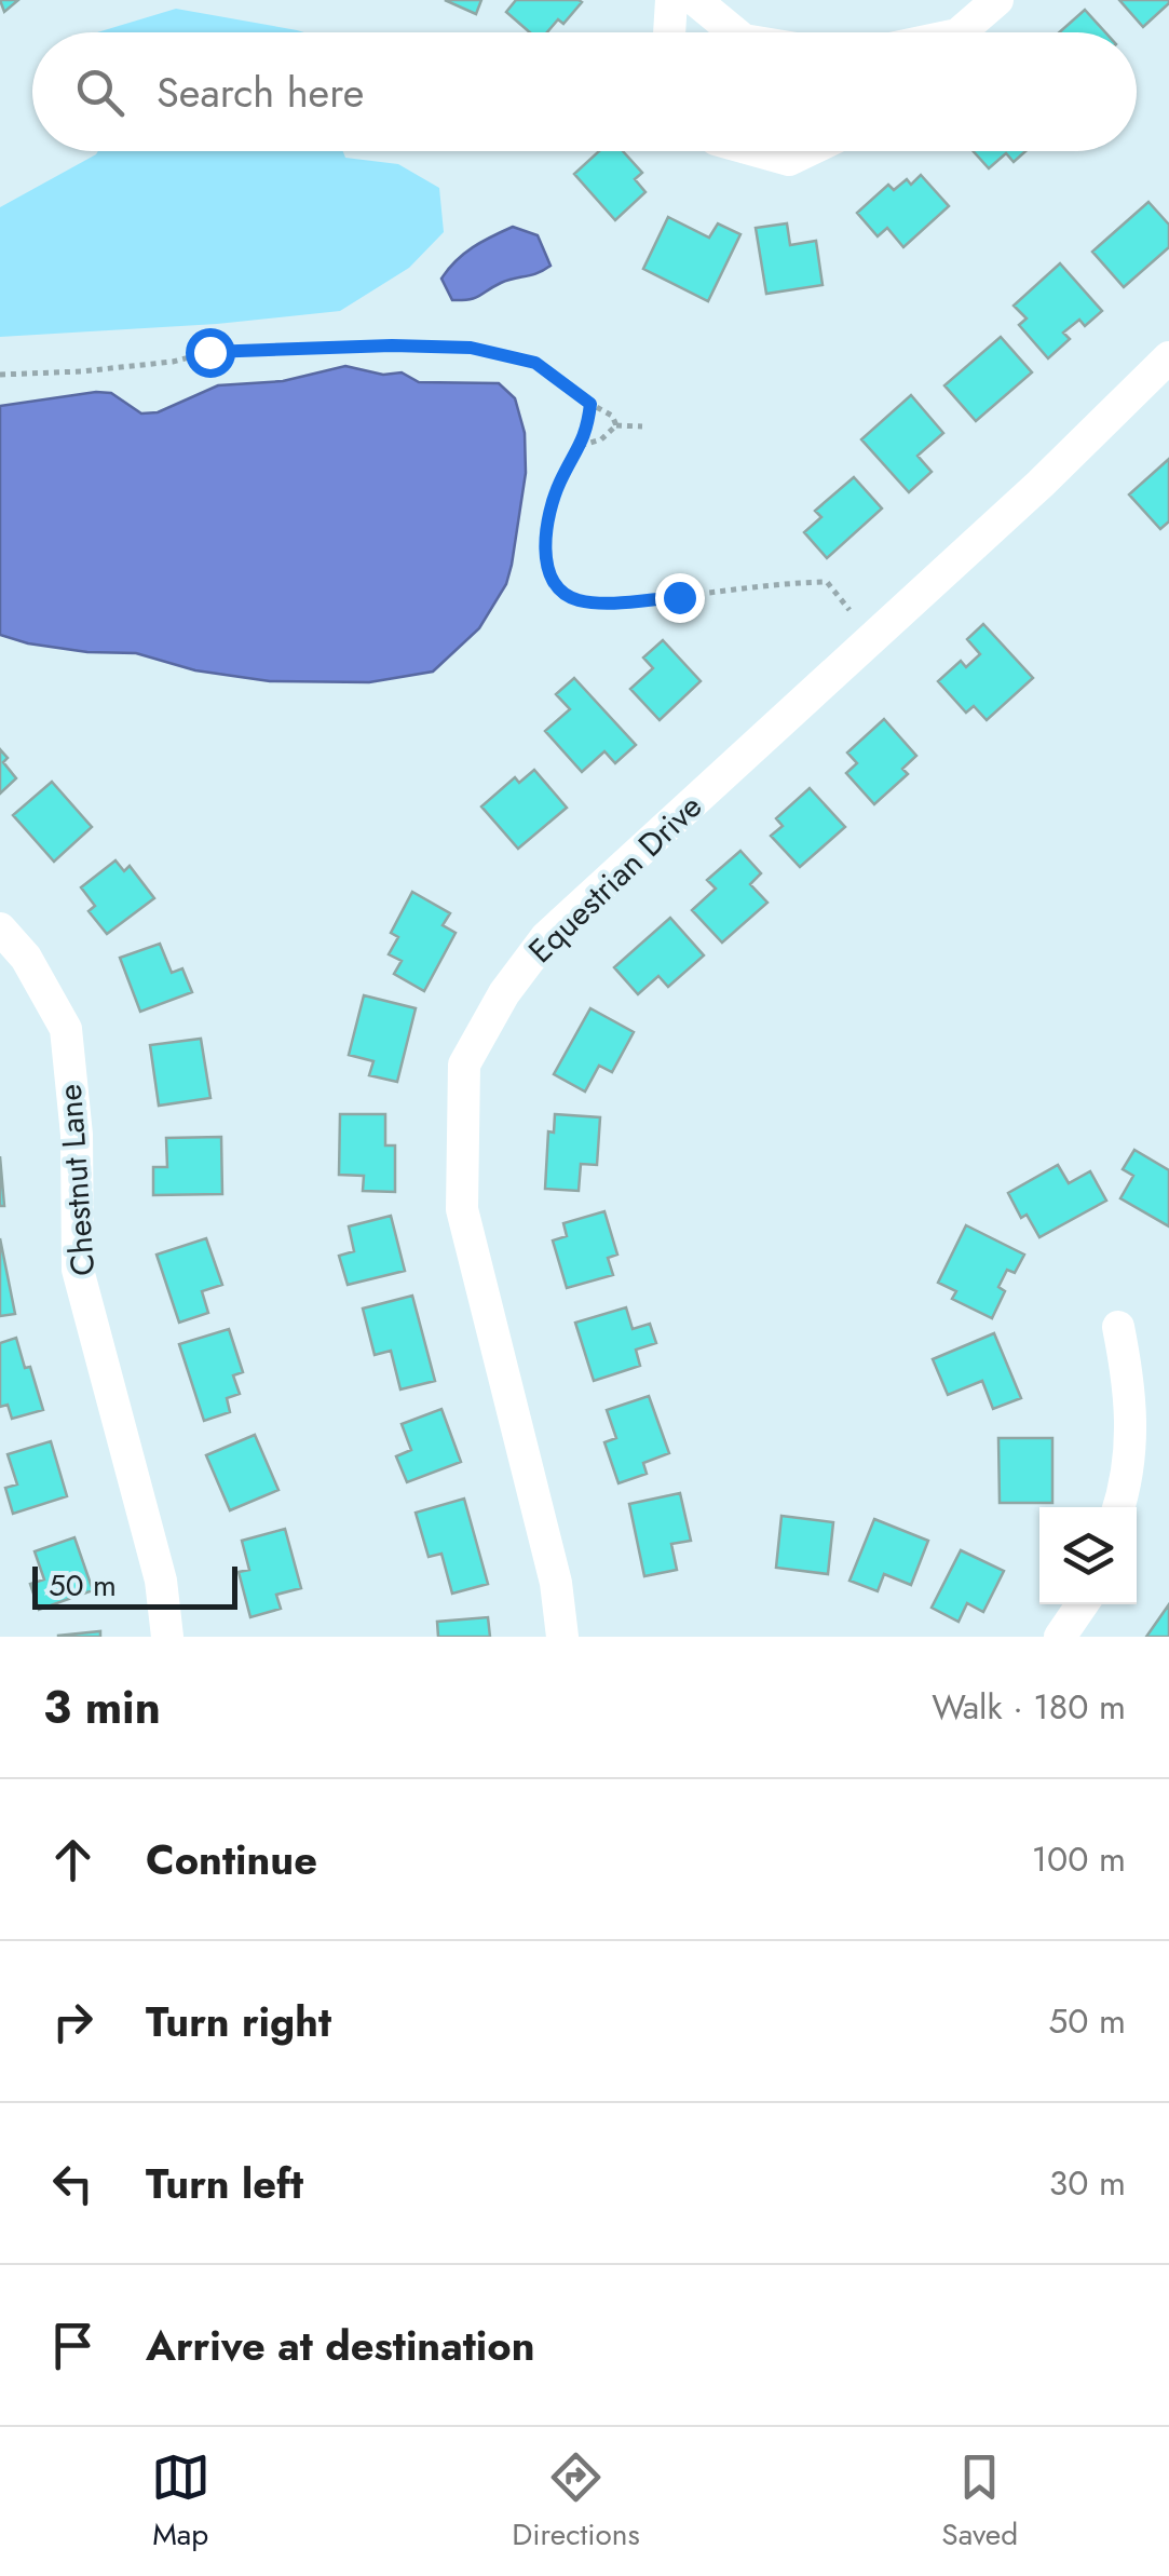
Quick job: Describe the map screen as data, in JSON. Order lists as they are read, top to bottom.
{
  "streets": {
    "street": ["Equestrian Drive", "Chestnut Lane"]
  },
  "scale_bar": "50 m",
  "page": {
    "search": "Search here",
    "scale": "50 m",
    "heading": ["3 min", "Walk · 180 m"],
    "list": [
      ["Continue", "100 m"],
      ["Turn right", "50 m"],
      ["Turn left", "30 m"],
      "Arrive at destination"
    ],
    "nav": ["Map", "Directions", "Saved"]
  }
}
